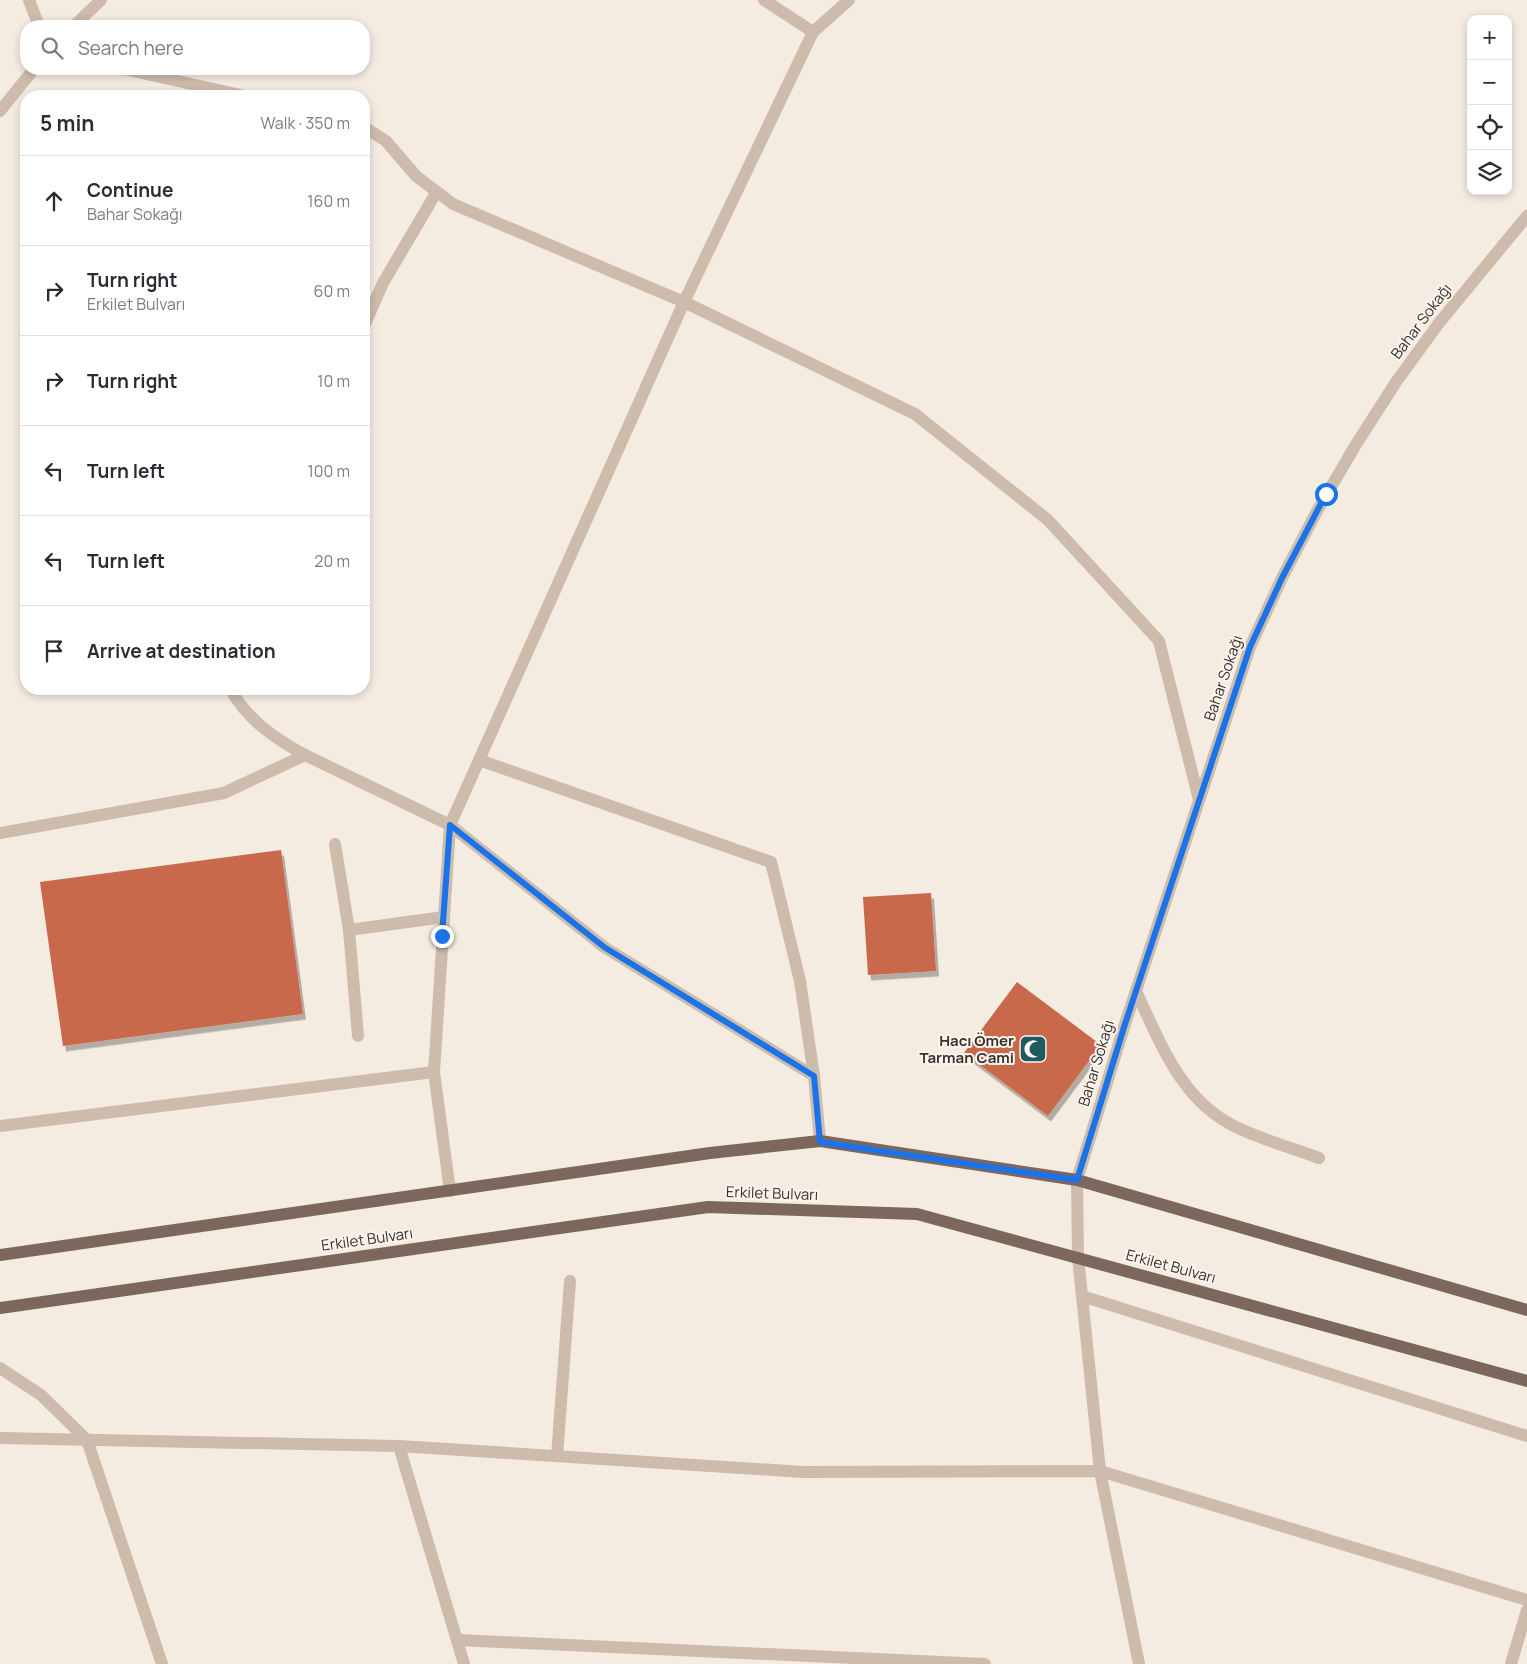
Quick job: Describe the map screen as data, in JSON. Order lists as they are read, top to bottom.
{
  "streets": {
    "main road": ["Erkilet Bulvarı"],
    "street": ["Bahar Sokağı"]
  },
  "crossings": [
    ["Bahar Sokağı", "Erkilet Bulvarı"]
  ],
  "places": {
    "mosque": ["Hacı Ömer Tarman Cami"]
  },
  "page": {
    "map_buttons": ["+", "−"],
    "search": "Search here",
    "heading": ["5 min", "Walk · 350 m"],
    "list": [
      ["Continue", "Bahar Sokağı", "160 m"],
      ["Turn right", "Erkilet Bulvarı", "60 m"],
      ["Turn right", "10 m"],
      ["Turn left", "100 m"],
      ["Turn left", "20 m"],
      "Arrive at destination"
    ]
  }
}
